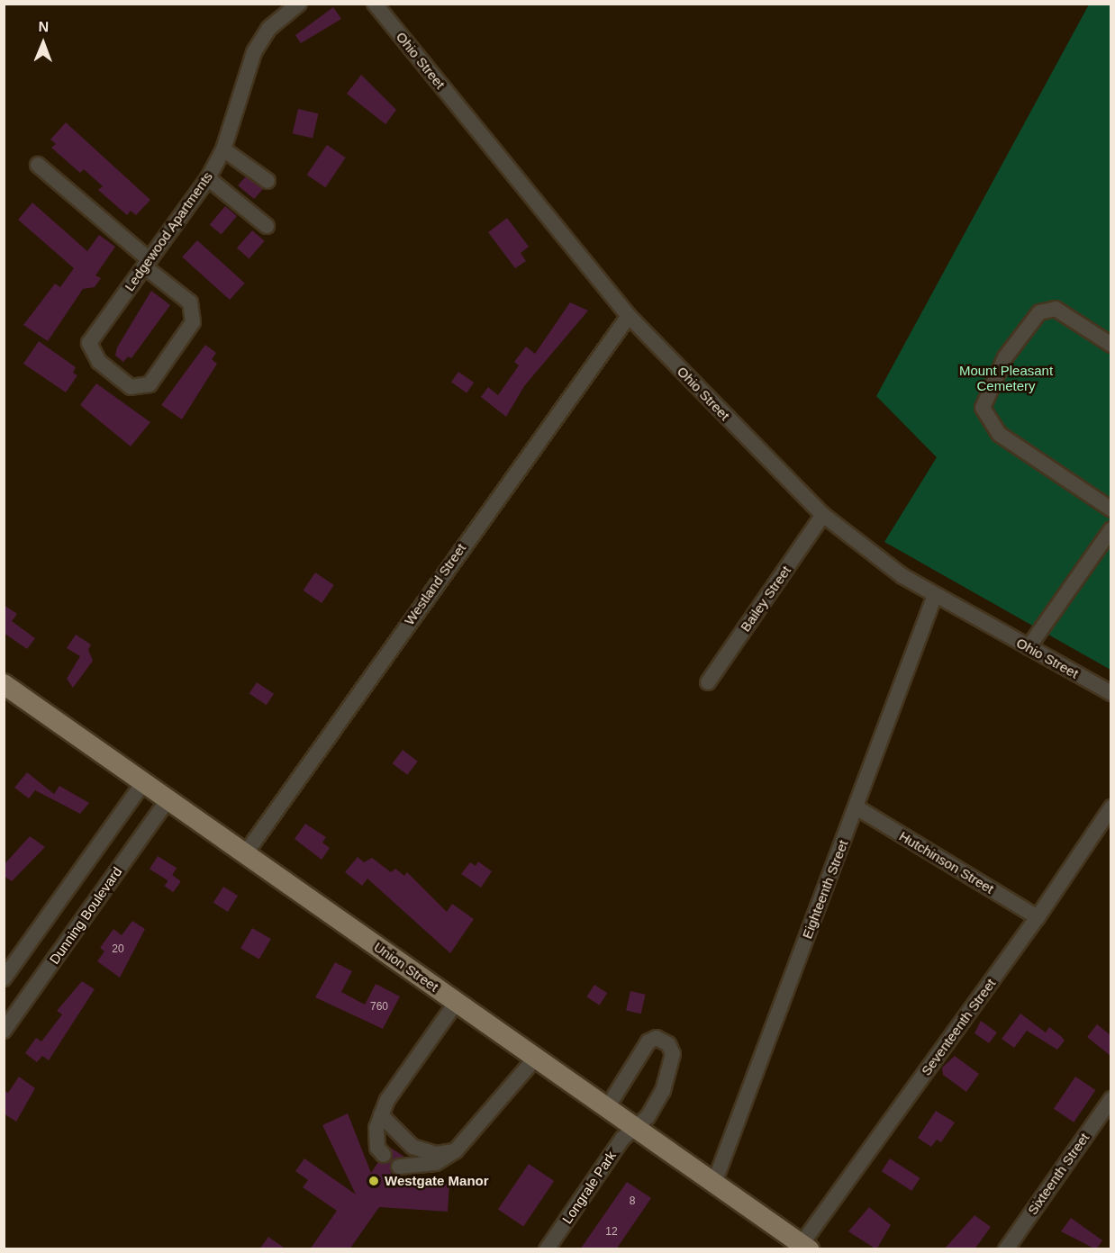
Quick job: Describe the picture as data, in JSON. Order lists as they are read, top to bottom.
{
  "streets": {
    "main road": ["Union Street"],
    "street": [
      "Ohio Street",
      "Ledgewood Apartments",
      "Westland Street",
      "Bailey Street",
      "Hutchinson Street",
      "Eighteenth Street",
      "Dunning Boulevard",
      "Seventeenth Street",
      "Sixteenth Street",
      "Longrale Park"
    ]
  },
  "crossings": [
    ["Ohio Street", "Westland Street"],
    ["Ohio Street", "Bailey Street"],
    ["Ohio Street", "Eighteenth Street"],
    ["Westland Street", "Union Street"],
    ["Hutchinson Street", "Eighteenth Street"],
    ["Hutchinson Street", "Seventeenth Street"],
    ["Eighteenth Street", "Union Street"],
    ["Dunning Boulevard", "Union Street"],
    ["Union Street", "Seventeenth Street"],
    ["Union Street", "Longrale Park"]
  ],
  "parks": ["Mount Pleasant Cemetery"],
  "places": ["Westgate Manor"],
  "house_numbers": [
    "20",
    "760",
    "8",
    "12"
  ],
  "north": "top"
}
